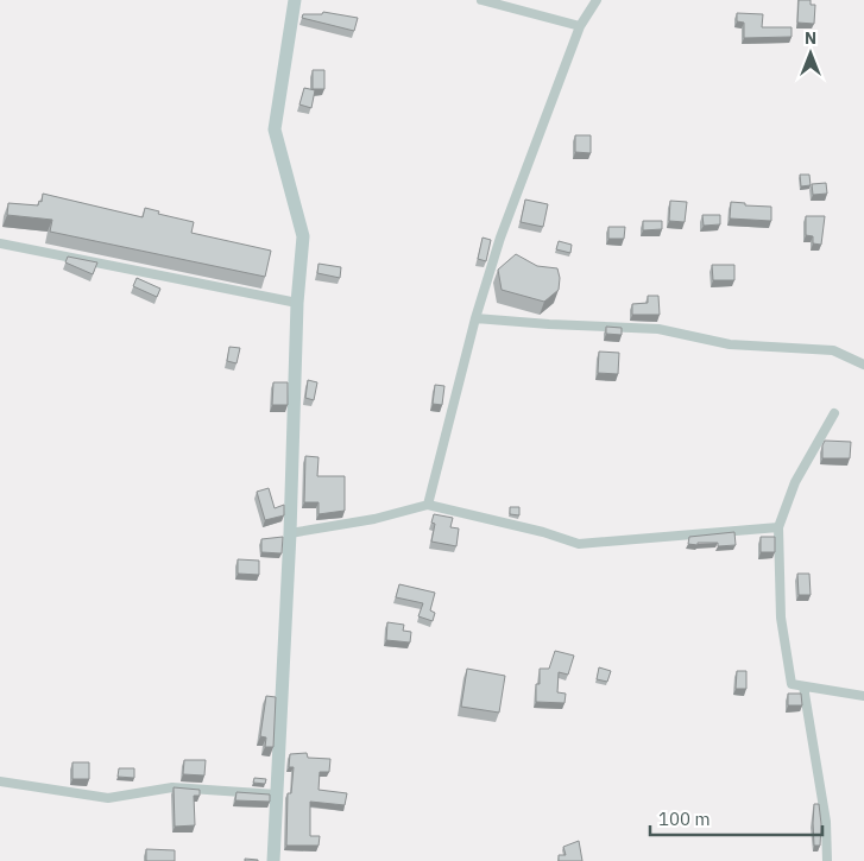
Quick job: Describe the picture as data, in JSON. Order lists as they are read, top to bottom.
{
  "scale_bar": "100 m",
  "north": "top"
}
